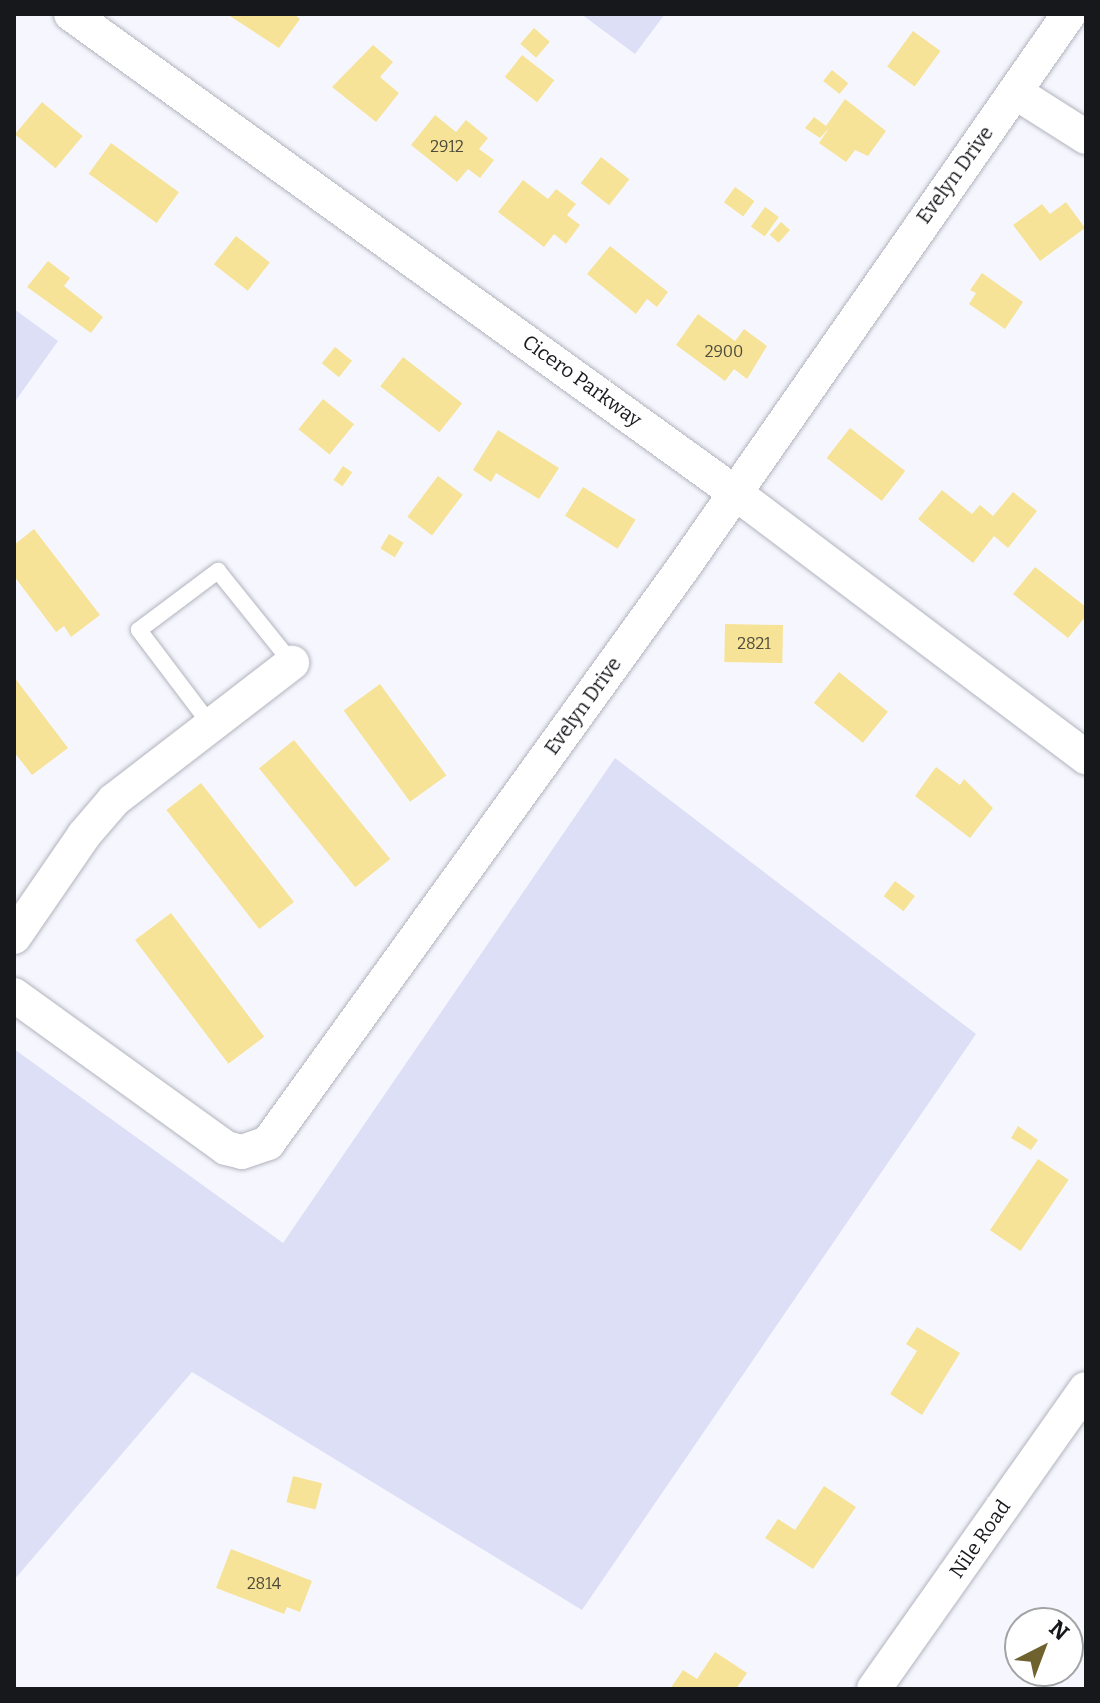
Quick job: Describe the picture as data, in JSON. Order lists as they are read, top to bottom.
{
  "streets": {
    "street": ["Evelyn Drive", "Cicero Parkway", "Nile Road"]
  },
  "crossings": [
    ["Evelyn Drive", "Cicero Parkway"]
  ],
  "house_numbers": [
    "2912",
    "2900",
    "2821",
    "2814"
  ],
  "north": "top right"
}
